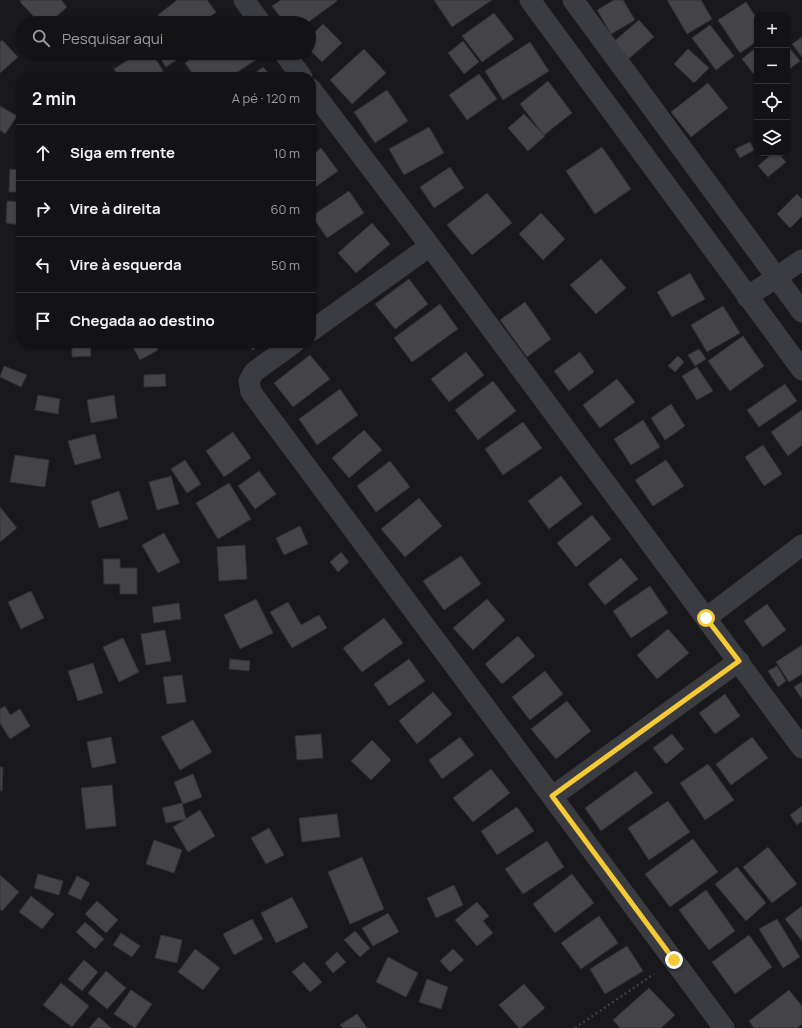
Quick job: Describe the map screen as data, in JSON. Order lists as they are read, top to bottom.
{
  "page": {
    "map_buttons": ["+", "−"],
    "search": "Pesquisar aqui",
    "heading": ["2 min", "A pé · 120 m"],
    "list": [
      ["Siga em frente", "10 m"],
      ["Vire à direita", "60 m"],
      ["Vire à esquerda", "50 m"],
      "Chegada ao destino"
    ]
  }
}
